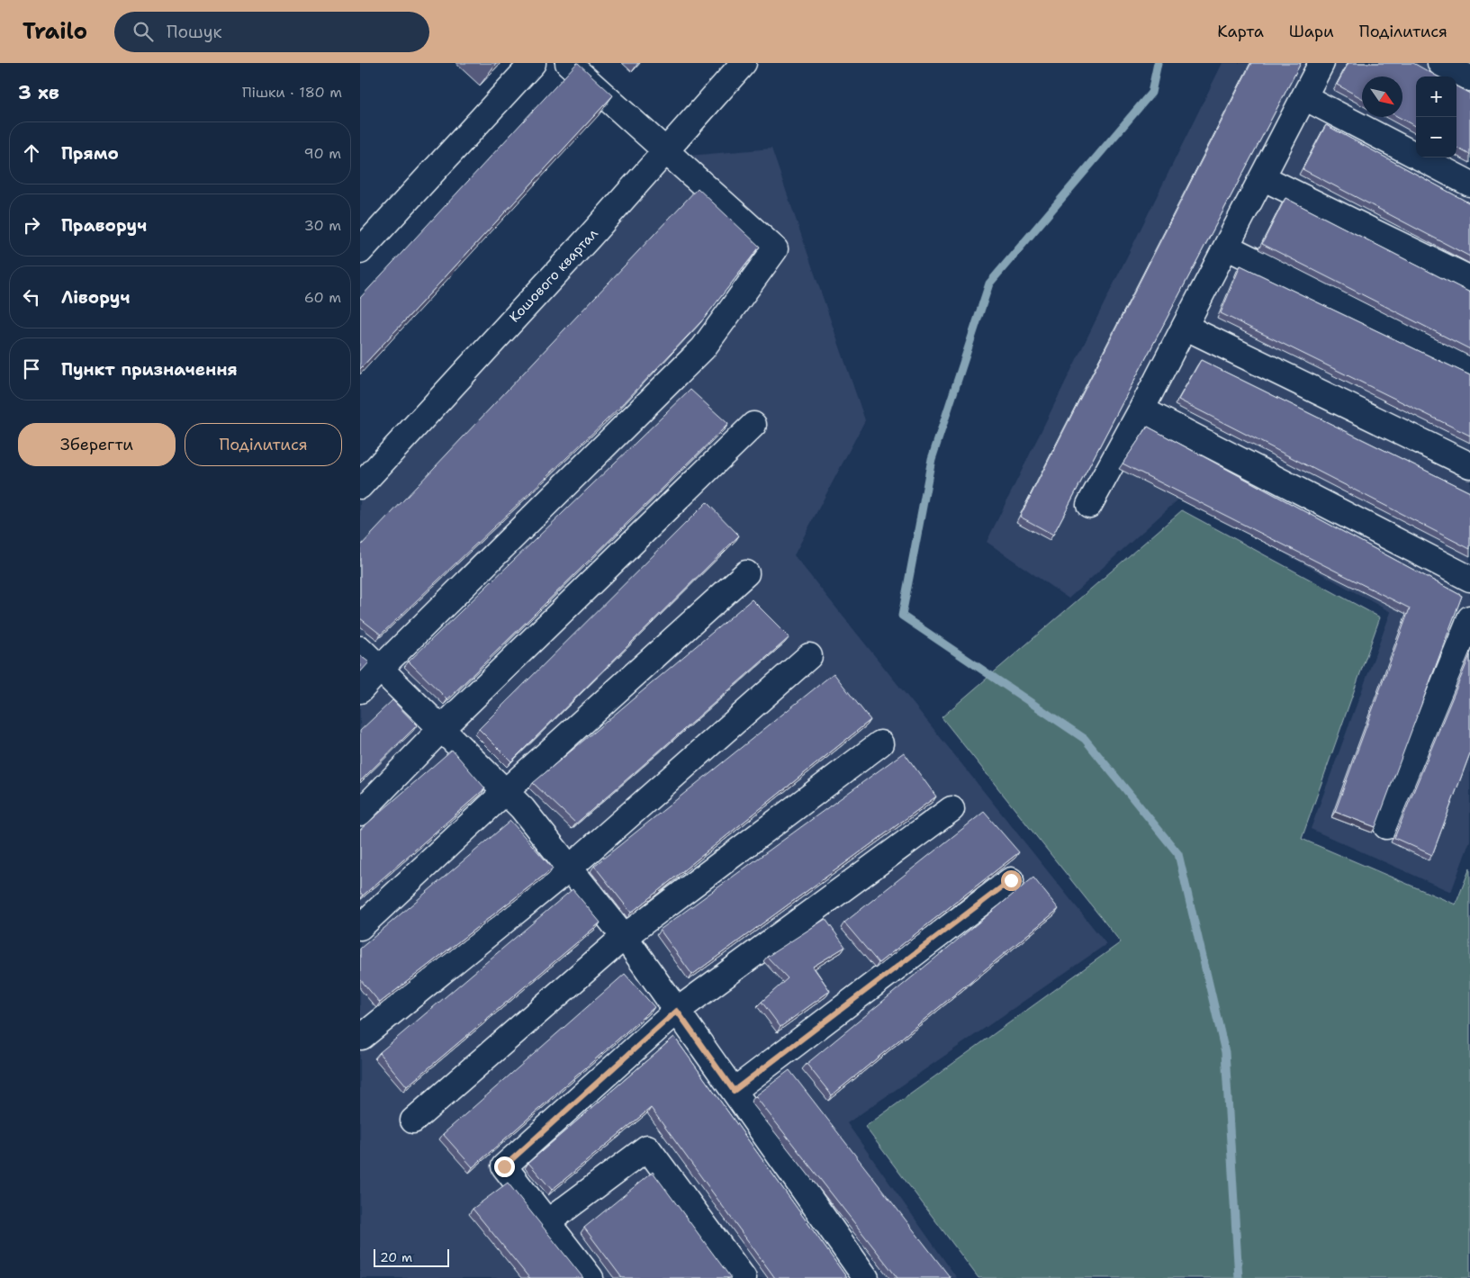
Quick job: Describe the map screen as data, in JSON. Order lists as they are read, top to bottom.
{
  "streets": {
    "street": ["Кошового квартал"]
  },
  "scale_bar": "20 m",
  "north": "bottom right",
  "page": {
    "header": "Trailo",
    "search": "Пошук",
    "nav": ["Карта", "Шари", "Поділитися"],
    "heading": ["3 хв", "Пішки · 180 m"],
    "map_buttons": ["+", "−"],
    "list": [
      ["Прямо", "90 m"],
      ["Праворуч", "30 m"],
      ["Ліворуч", "60 m"],
      "Пункт призначення"
    ],
    "buttons": ["Зберегти", "Поділитися"],
    "scale": "20 m"
  }
}
